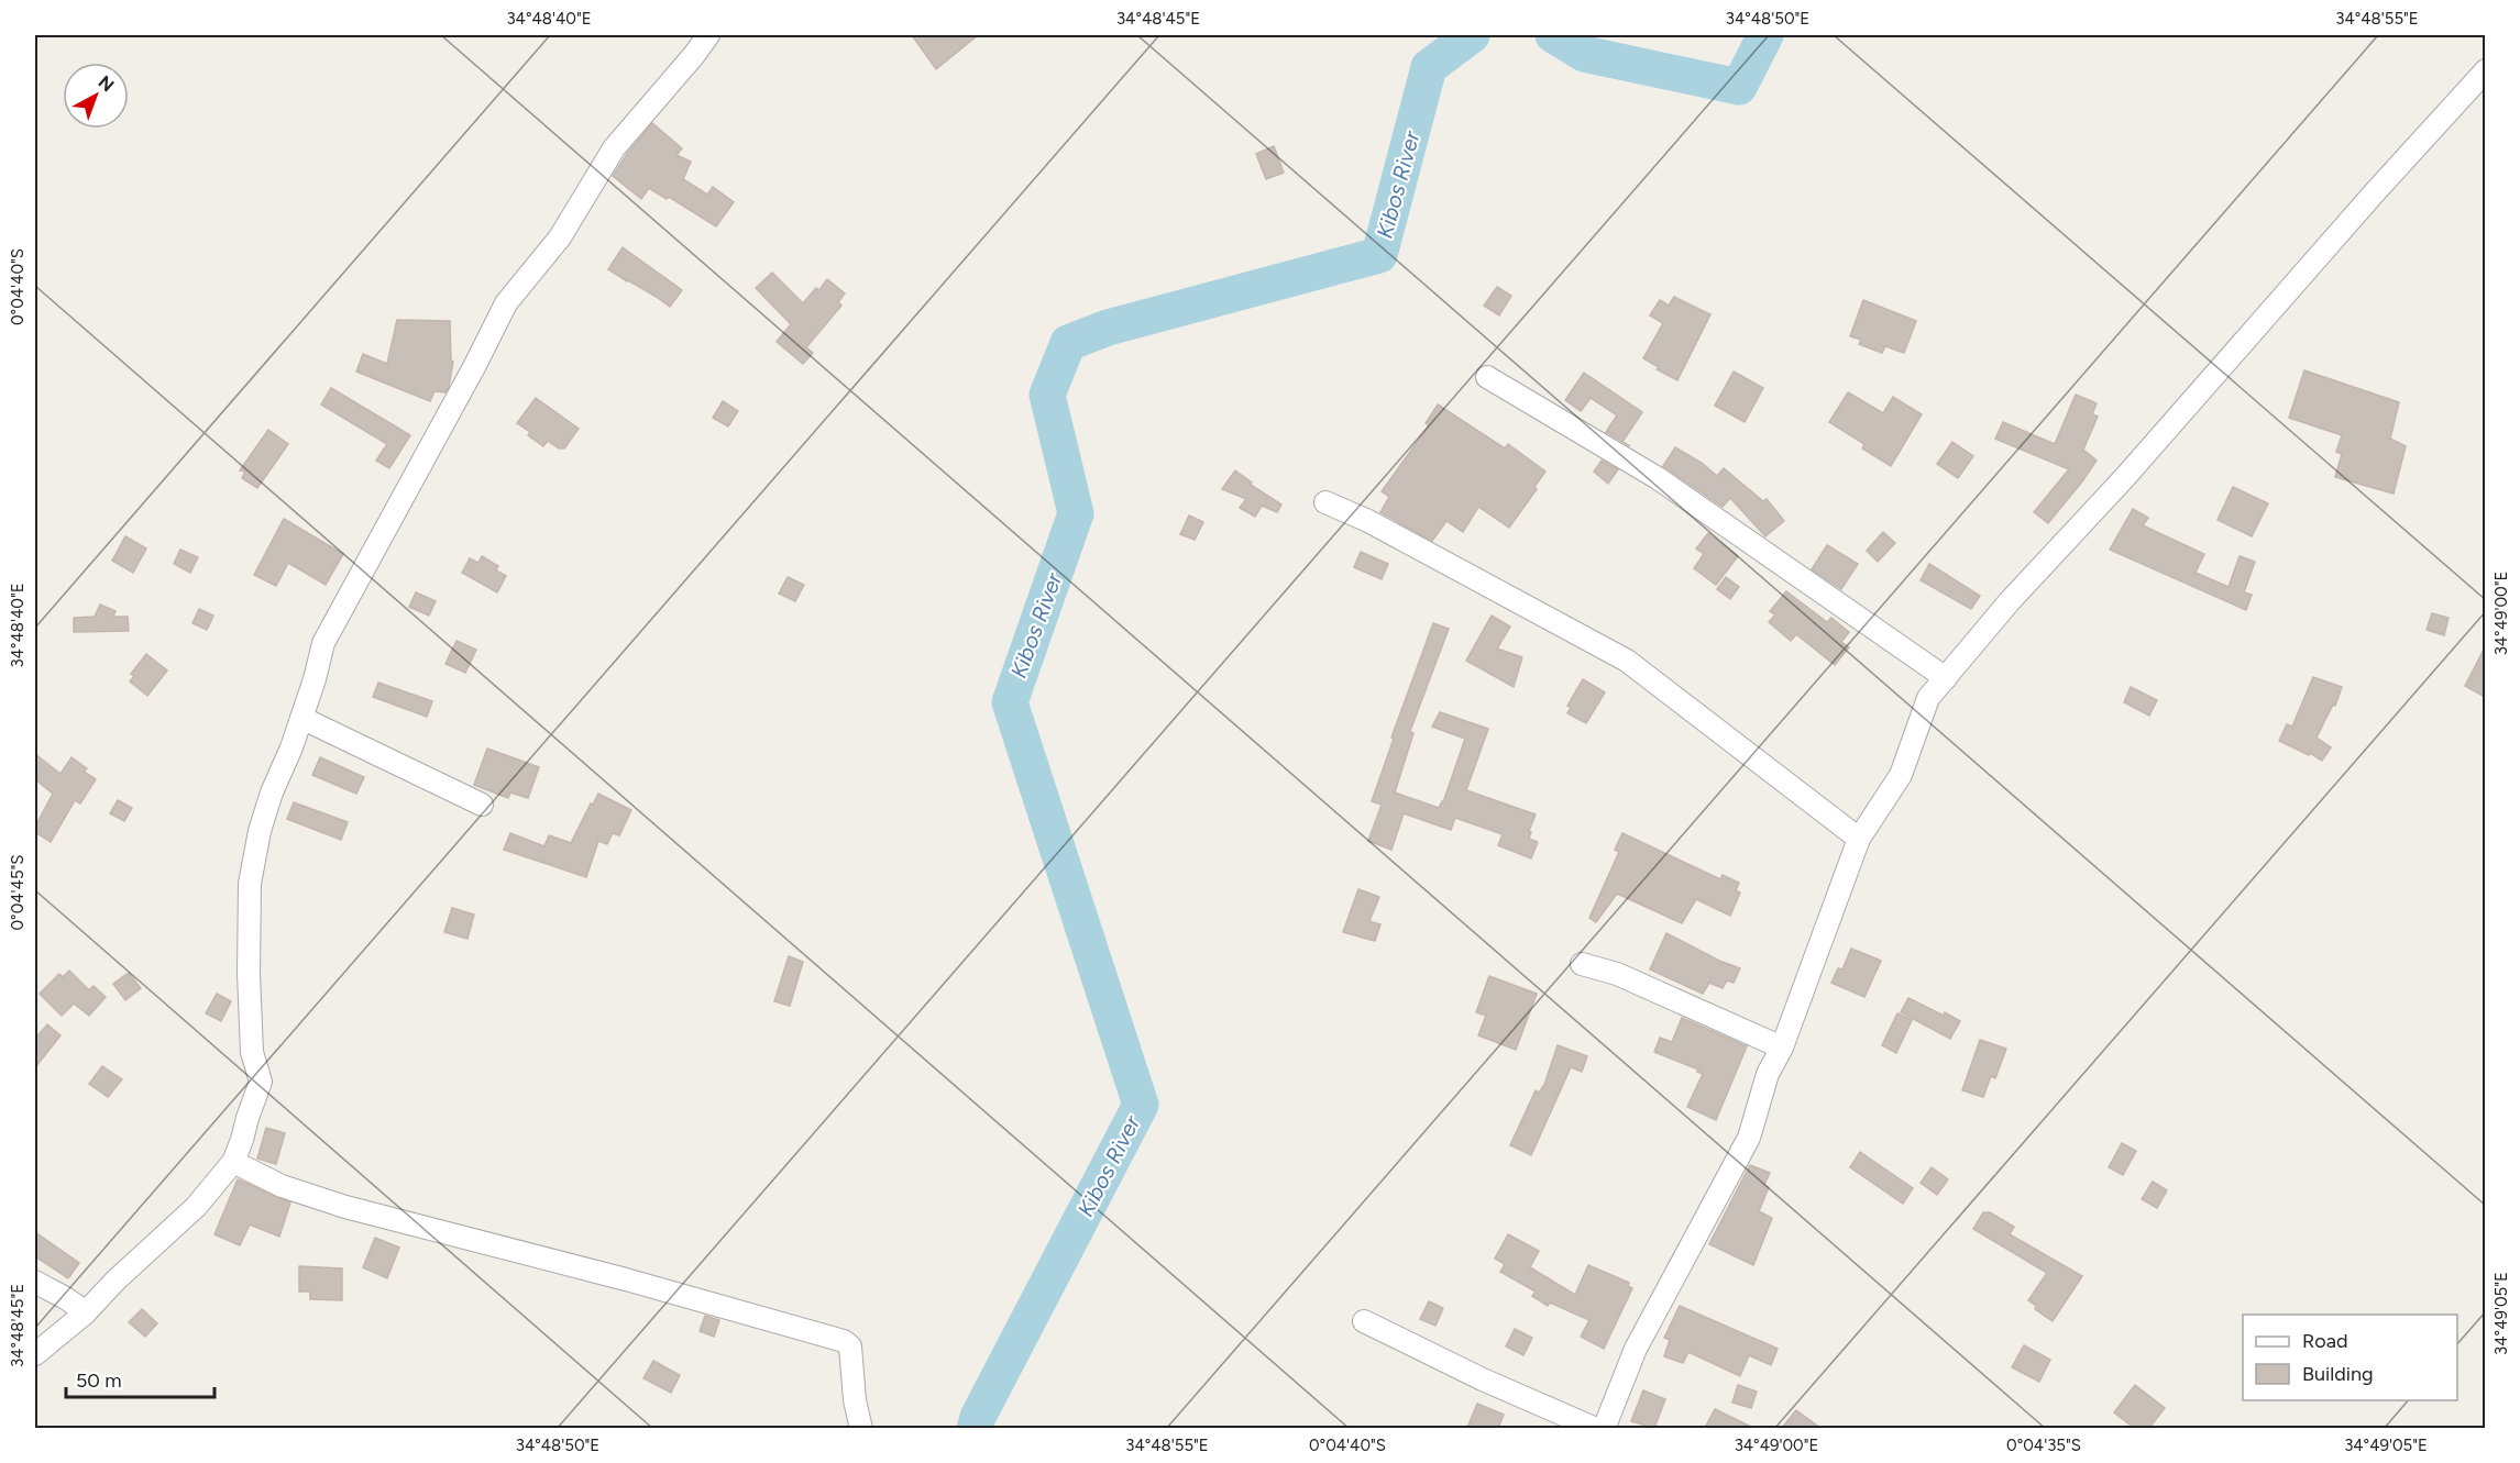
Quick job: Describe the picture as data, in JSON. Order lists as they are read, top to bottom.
{
  "water": ["Kibos River"],
  "legend": ["Road", "Building"],
  "scale_bar": "50 m",
  "north": "top right",
  "coordinates": [
    "34°48'40\"E",
    "34°48'45\"E",
    "34°48'50\"E",
    "34°48'55\"E",
    "0°04'40\"S",
    "34°49'00\"E",
    "0°04'45\"S",
    "34°49'05\"E",
    "0°04'35\"S"
  ]
}
